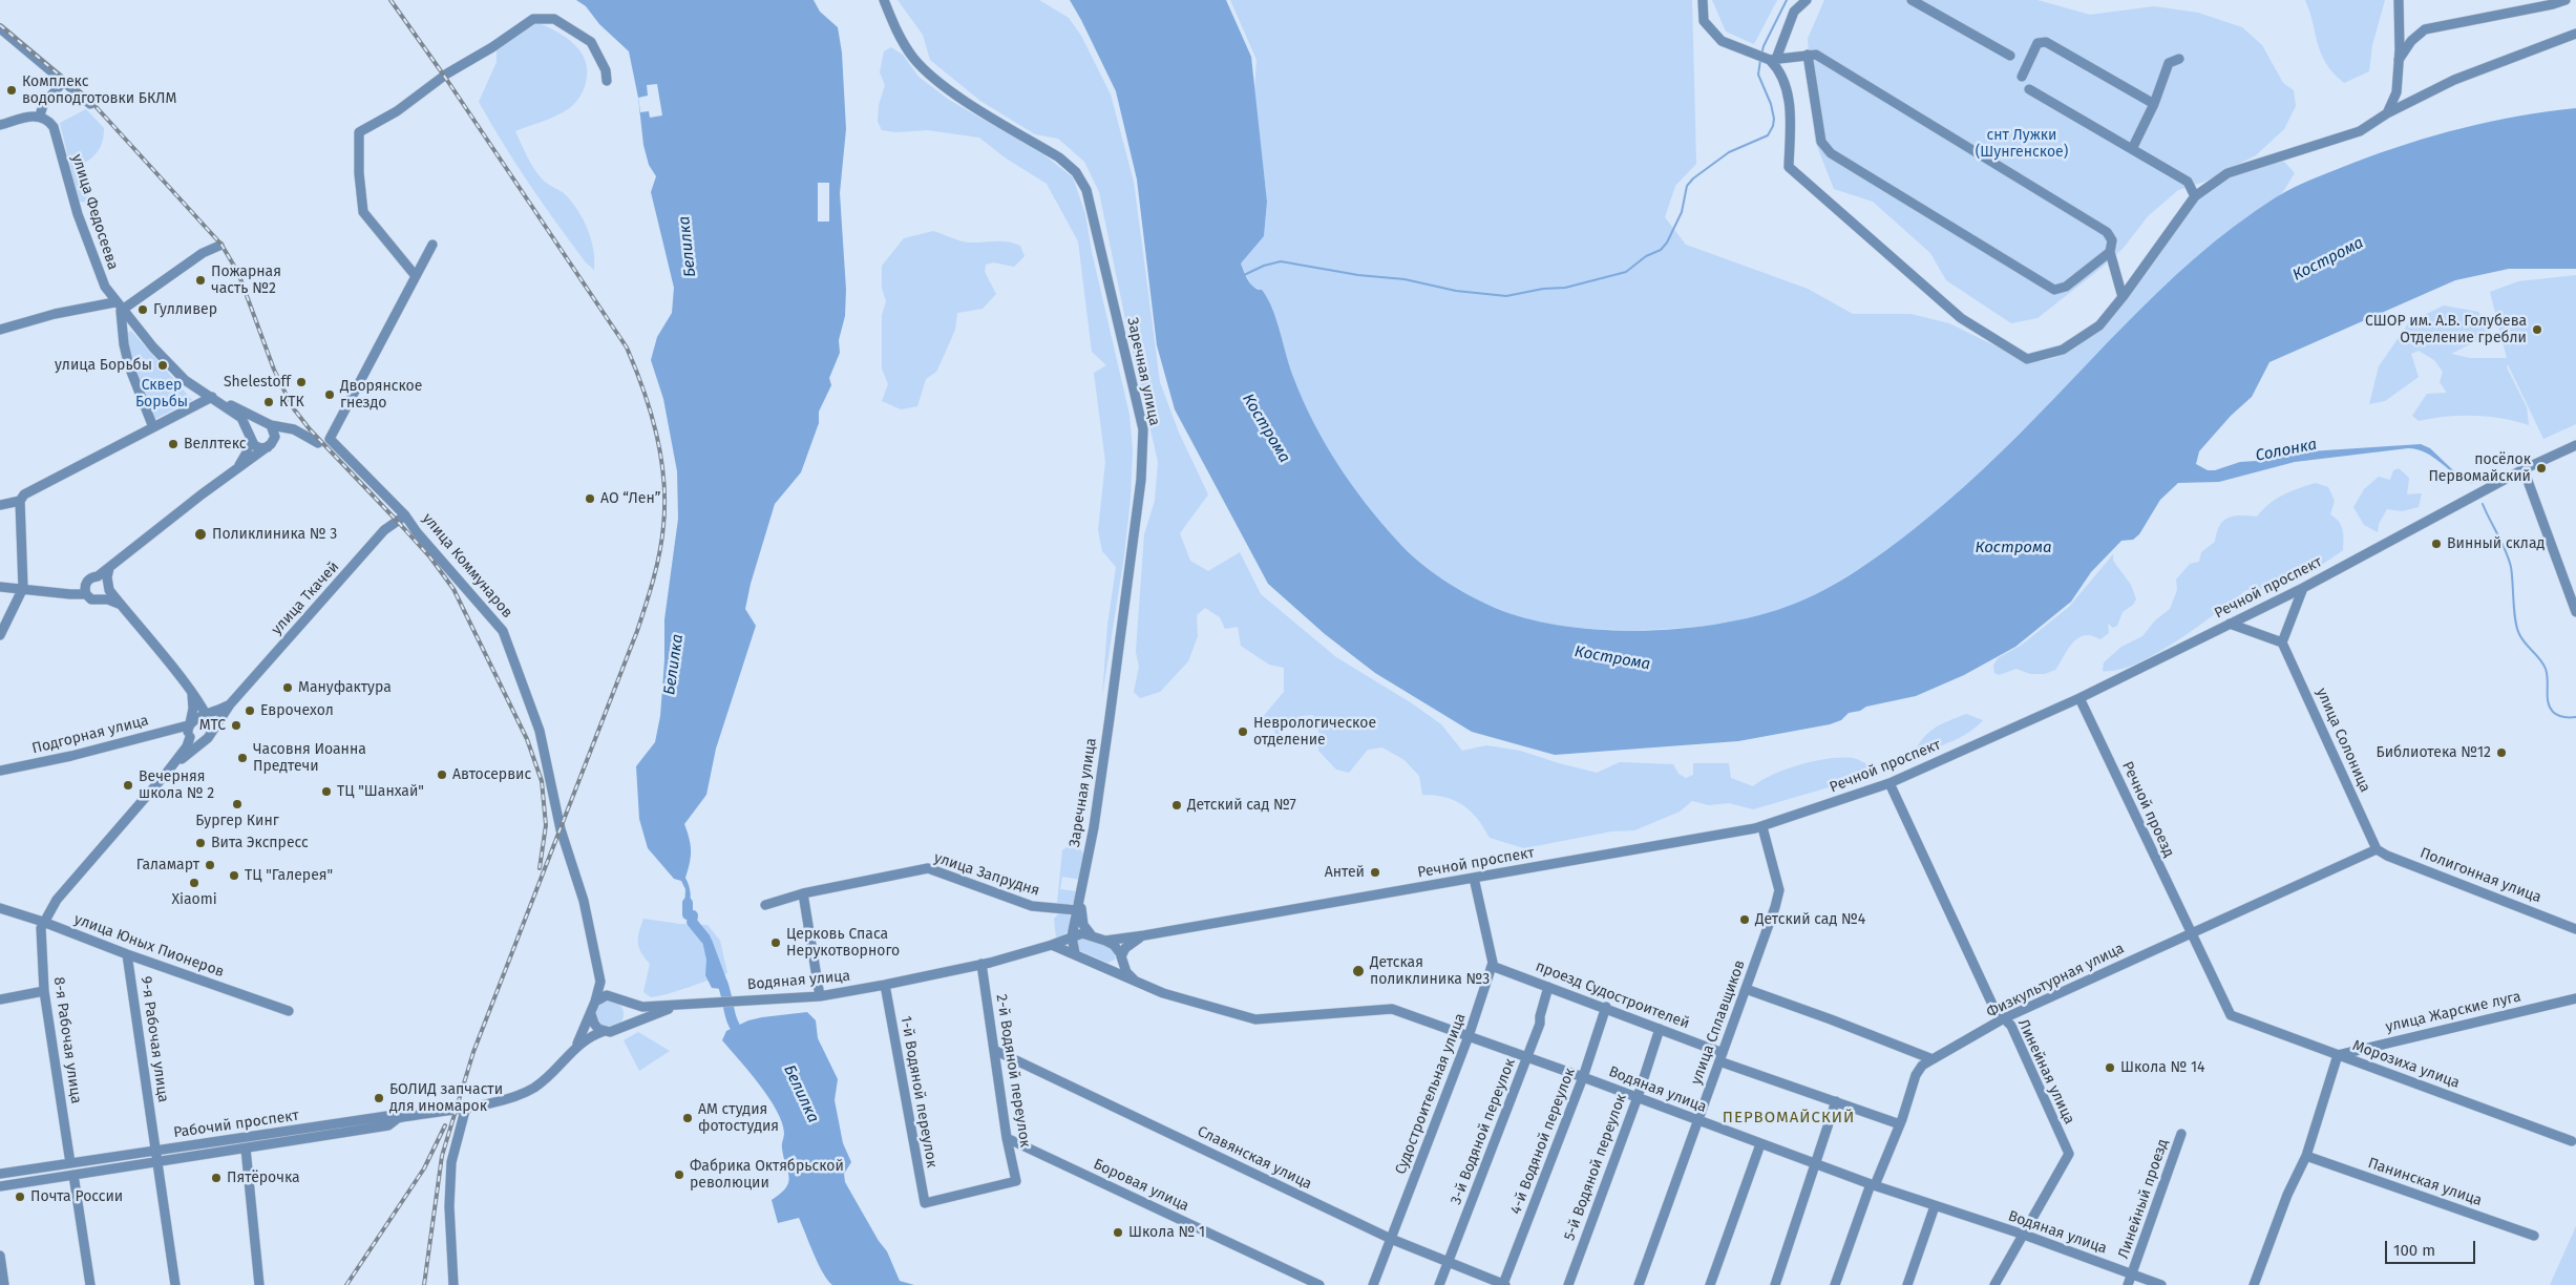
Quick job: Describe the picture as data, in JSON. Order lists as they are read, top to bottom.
{
  "streets": {
    "street": [
      "улица Федосеева",
      "Заречная улица",
      "улица Коммунаров",
      "Речной проспект",
      "улица Ткачей",
      "Подгорная улица",
      "улица Солоница",
      "Речной проезд",
      "улица Запрудня",
      "Полигонная улица",
      "улица Юных Пионеров",
      "Водяная улица",
      "Физкультурная улица",
      "проезд Судостроителей",
      "улица Жарские луга",
      "улица Сплавщиков",
      "9-я Рабочая улица",
      "8-я Рабочая улица",
      "Морозиха улица",
      "2-й Водяной переулок",
      "Линейная улица",
      "1-й Водяной переулок",
      "Судостроительная улица",
      "Рабочий проспект",
      "3-й Водяной переулок",
      "4-й Водяной переулок",
      "Славянская улица",
      "5-й Водяной переулок",
      "Панинская улица",
      "Боровая улица",
      "Линейный проезд"
    ]
  },
  "crossings": [
    ["Заречная улица", "улица Запрудня"],
    ["Заречная улица", "Водяная улица"],
    ["улица Коммунаров", "улица Ткачей"],
    ["Речной проспект", "Речной проезд"],
    ["Речной проспект", "улица Сплавщиков"],
    ["Речной проспект", "Линейная улица"],
    ["Речной проспект", "Судостроительная улица"],
    ["улица Ткачей", "Подгорная улица"],
    ["улица Солоница", "Полигонная улица"],
    ["улица Солоница", "Физкультурная улица"],
    ["Речной проезд", "Физкультурная улица"],
    ["Речной проезд", "Морозиха улица"],
    ["Полигонная улица", "Физкультурная улица"],
    ["улица Юных Пионеров", "9-я Рабочая улица"],
    ["улица Юных Пионеров", "8-я Рабочая улица"],
    ["Водяная улица", "Физкультурная улица"],
    ["Водяная улица", "улица Сплавщиков"],
    ["Водяная улица", "2-й Водяной переулок"],
    ["Водяная улица", "Линейная улица"],
    ["Водяная улица", "1-й Водяной переулок"],
    ["Водяная улица", "Судостроительная улица"],
    ["Водяная улица", "3-й Водяной переулок"],
    ["Водяная улица", "4-й Водяной переулок"],
    ["Водяная улица", "5-й Водяной переулок"],
    ["Водяная улица", "Линейный проезд"],
    ["Физкультурная улица", "проезд Судостроителей"],
    ["Физкультурная улица", "Морозиха улица"],
    ["Физкультурная улица", "Линейная улица"],
    ["проезд Судостроителей", "улица Сплавщиков"],
    ["проезд Судостроителей", "Судостроительная улица"],
    ["проезд Судостроителей", "3-й Водяной переулок"],
    ["проезд Судостроителей", "4-й Водяной переулок"],
    ["проезд Судостроителей", "5-й Водяной переулок"],
    ["улица Жарские луга", "Морозиха улица"],
    ["9-я Рабочая улица", "Рабочий проспект"],
    ["8-я Рабочая улица", "Рабочий проспект"],
    ["2-й Водяной переулок", "1-й Водяной переулок"],
    ["2-й Водяной переулок", "Славянская улица"],
    ["2-й Водяной переулок", "Боровая улица"],
    ["Судостроительная улица", "Славянская улица"],
    ["3-й Водяной переулок", "Славянская улица"],
    ["4-й Водяной переулок", "Славянская улица"]
  ],
  "districts": ["ПЕРВОМАЙСКИЙ"],
  "water": ["Белилка", "Кострома", "Солонка"],
  "parks": ["снт Лужки (Шунгенское)", "Сквер Борьбы"],
  "places": [
    "Комплекс водоподготовки БКЛМ",
    "Пожарная часть №2",
    "Гулливер",
    "СШОР им. А.В. Голубева Отделение гребли",
    "улица Борьбы",
    "Shelestoff",
    "Дворянское гнездо",
    "КТК",
    "Веллтекс",
    "посёлок Первомайский",
    "АО “Лен”",
    "Поликлиника № 3",
    "Винный склад",
    "Мануфактура",
    "Еврочехол",
    "МТС",
    "Неврологическое отделение",
    "Библиотека №12",
    "Часовня Иоанна Предтечи",
    "Автосервис",
    "Вечерняя школа № 2",
    "ТЦ \"Шанхай\"",
    "Бургер Кинг",
    "Детский сад №7",
    "Вита Экспресс",
    "Галамарт",
    "Антей",
    "ТЦ \"Галерея\"",
    "Xiaomi",
    "Детский сад №4",
    "Церковь Спаса Нерукотворного",
    "Детская поликлиника №3",
    "Школа № 14",
    "БОЛИД запчасти для иномарок",
    "АМ студия фотостудия",
    "Фабрика Октябрьской революции",
    "Пятёрочка",
    "Почта России",
    "Школа № 1"
  ],
  "scale_bar": "100 m"
}
